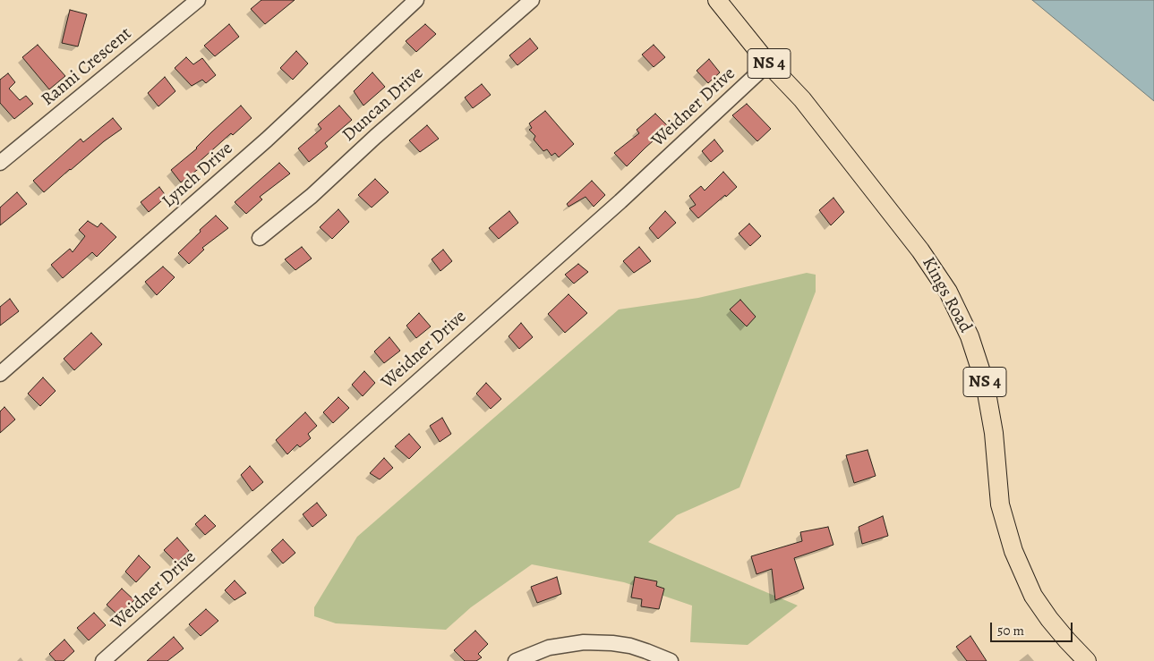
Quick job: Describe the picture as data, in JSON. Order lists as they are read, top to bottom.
{
  "streets": {
    "main road": ["NS 4", "Kings Road"],
    "street": [
      "Ranni Crescent",
      "Duncan Drive",
      "Weidner Drive",
      "Lynch Drive"
    ]
  },
  "crossings": [
    ["Weidner Drive", "Kings Road"]
  ],
  "scale_bar": "50 m"
}
